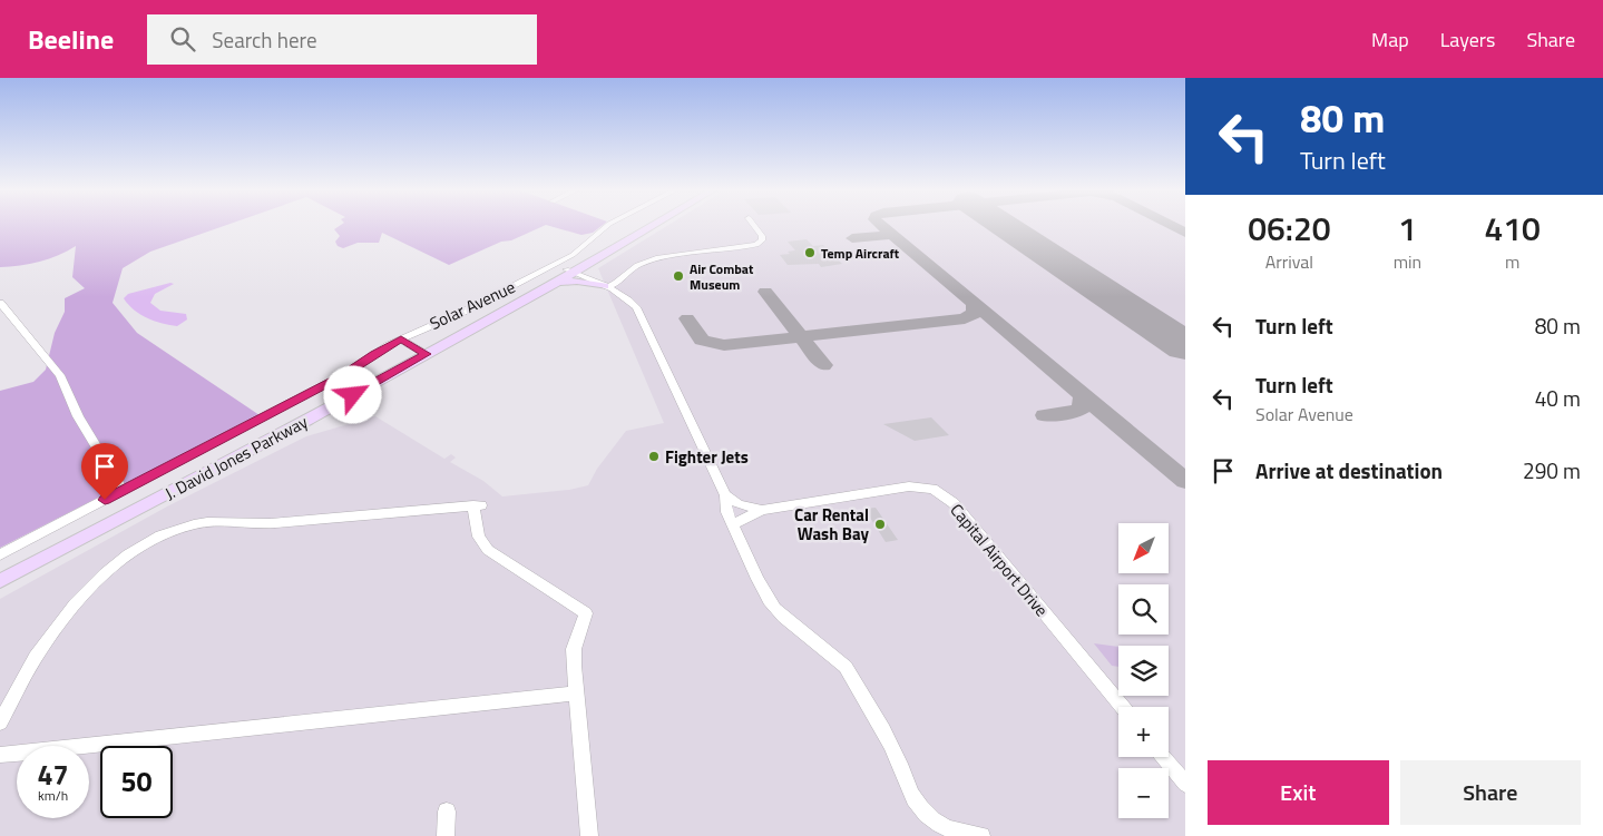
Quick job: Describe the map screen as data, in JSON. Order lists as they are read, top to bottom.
{
  "streets": {
    "main road": ["J. David Jones Parkway"],
    "street": ["Solar Avenue", "Capital Airport Drive"]
  },
  "places": [
    "Temp Aircraft",
    "Air Combat Museum",
    "Fighter Jets",
    "Car Rental Wash Bay"
  ],
  "north": "bottom left",
  "page": {
    "header": "Beeline",
    "search": "Search here",
    "nav": ["Map", "Layers", "Share"],
    "turn": ["80 m", "Turn left"],
    "eta": [
      "06:20",
      "Arrival",
      "1",
      "min",
      "410",
      "m"
    ],
    "list": [
      {
        "name": "Turn left",
        "value": "80 m"
      },
      {
        "name": "Turn left",
        "note": "Solar Avenue",
        "value": "40 m"
      },
      {
        "name": "Arrive at destination",
        "value": "290 m"
      }
    ],
    "map_buttons": ["+", "−"],
    "speed": "47 km/h",
    "limit": "50",
    "buttons": ["Exit", "Share"]
  }
}
